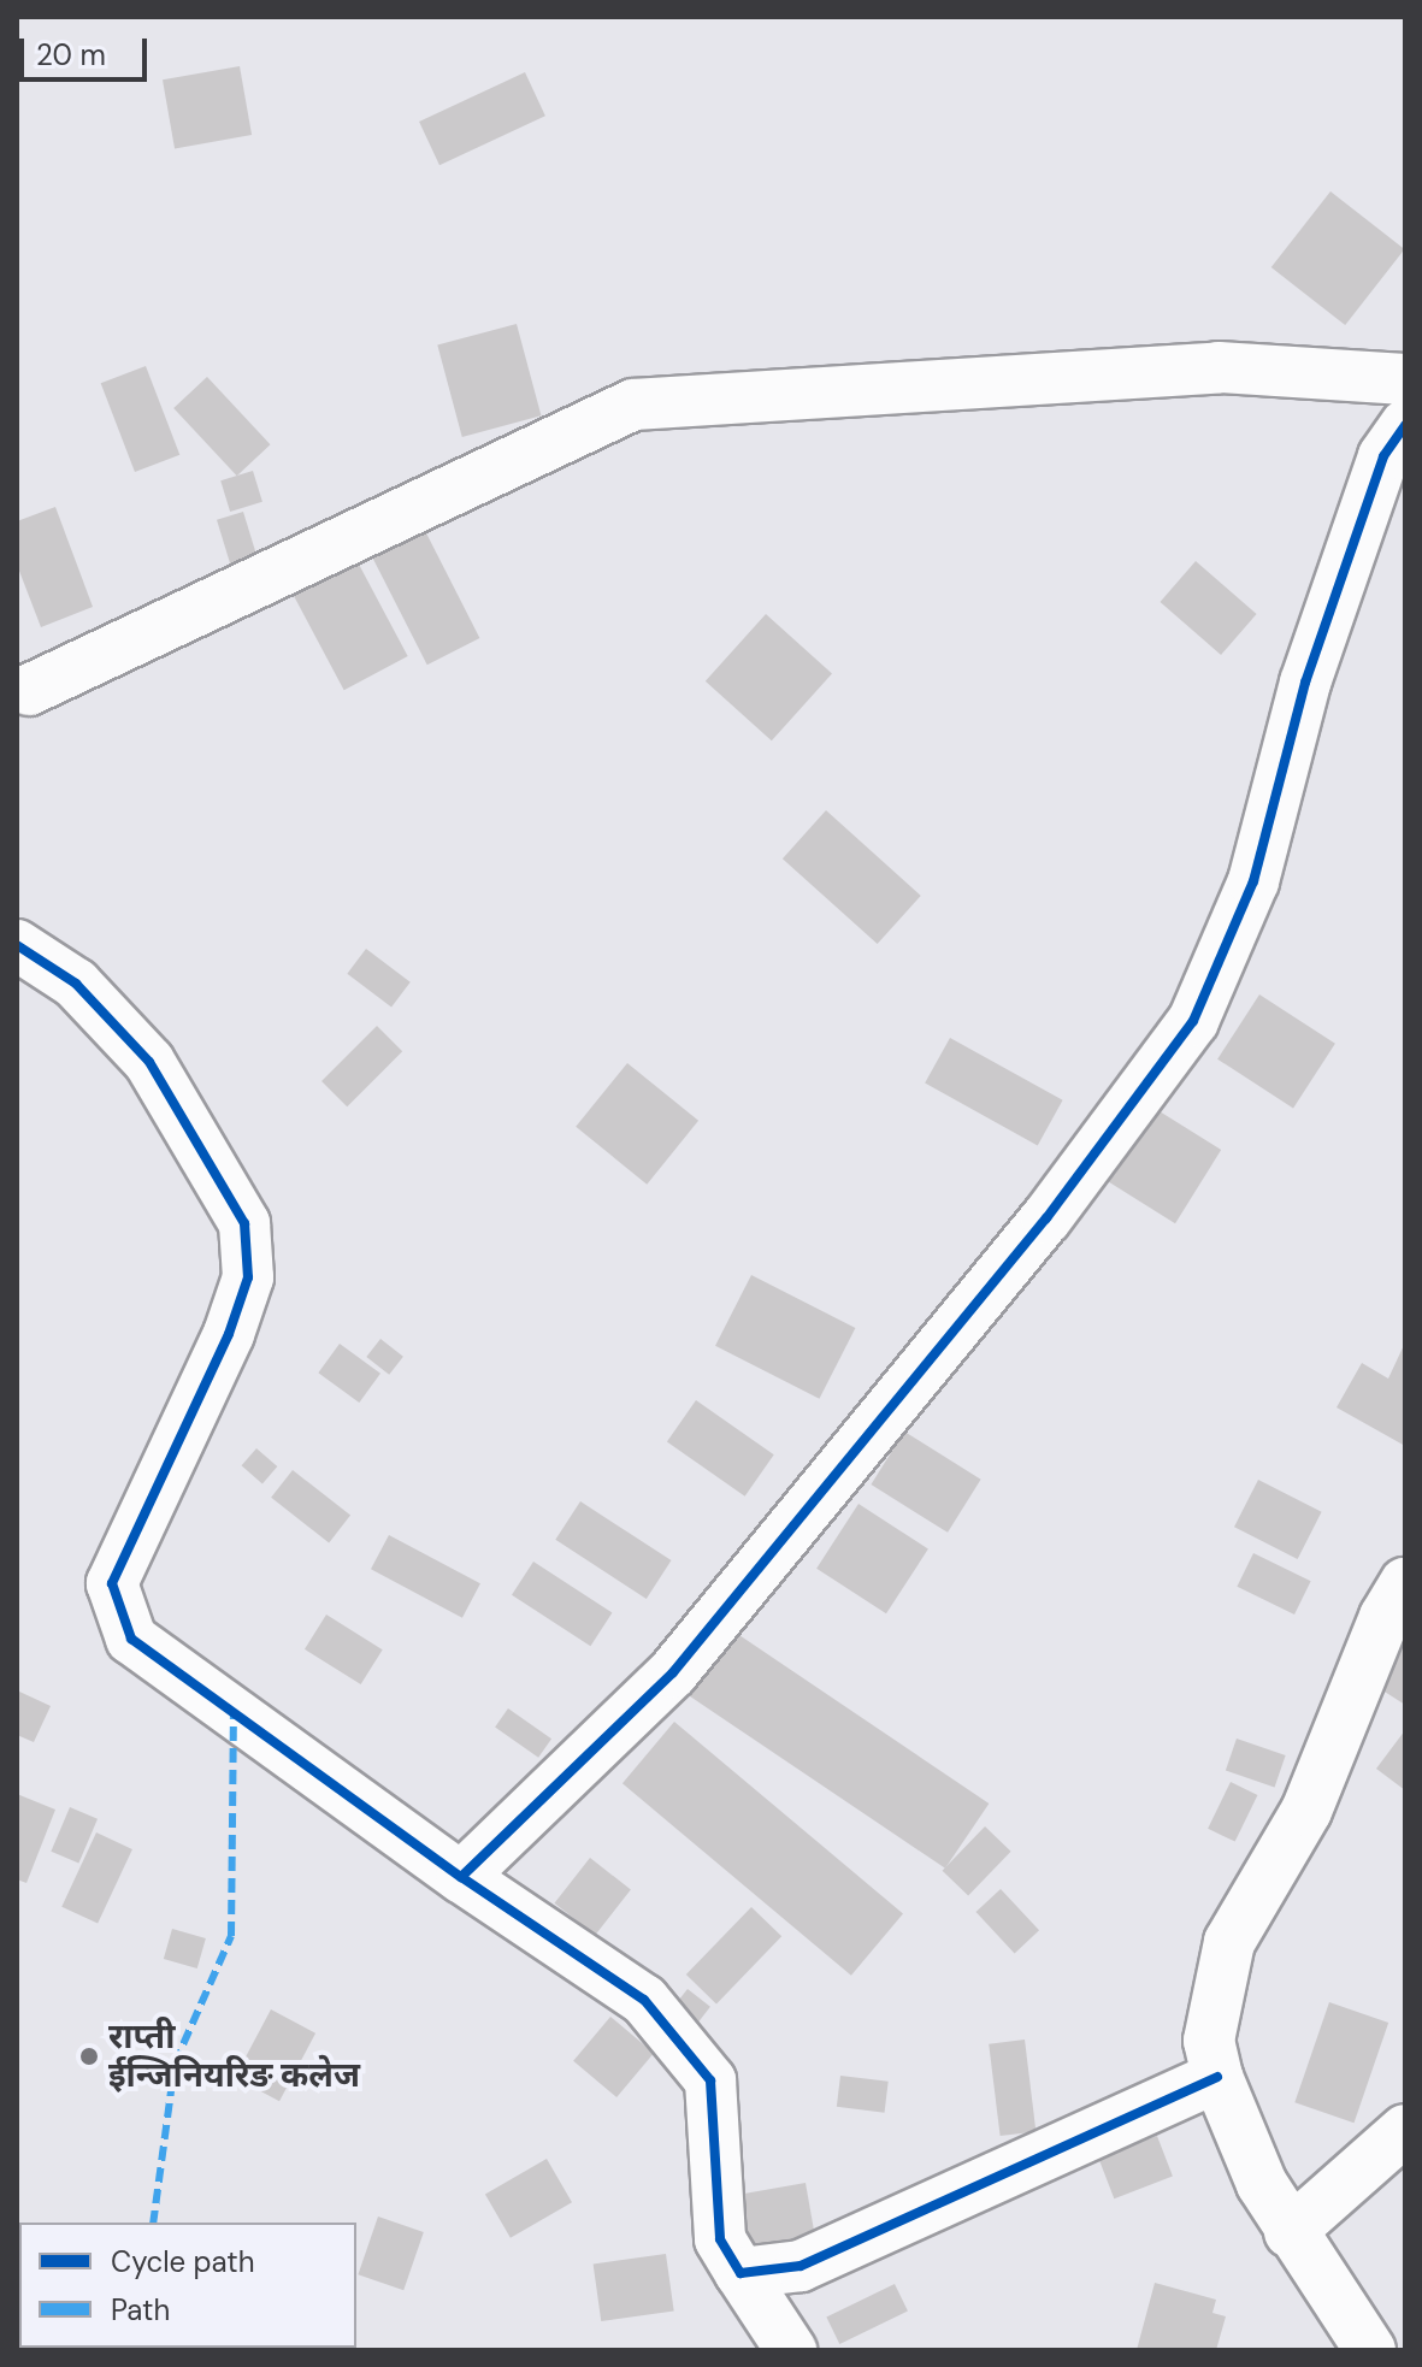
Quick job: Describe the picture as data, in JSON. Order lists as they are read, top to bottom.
{
  "places": ["राप्ती ईन्जिनियरिङ कलेज"],
  "legend": ["Cycle path", "Path"],
  "scale_bar": "20 m"
}
